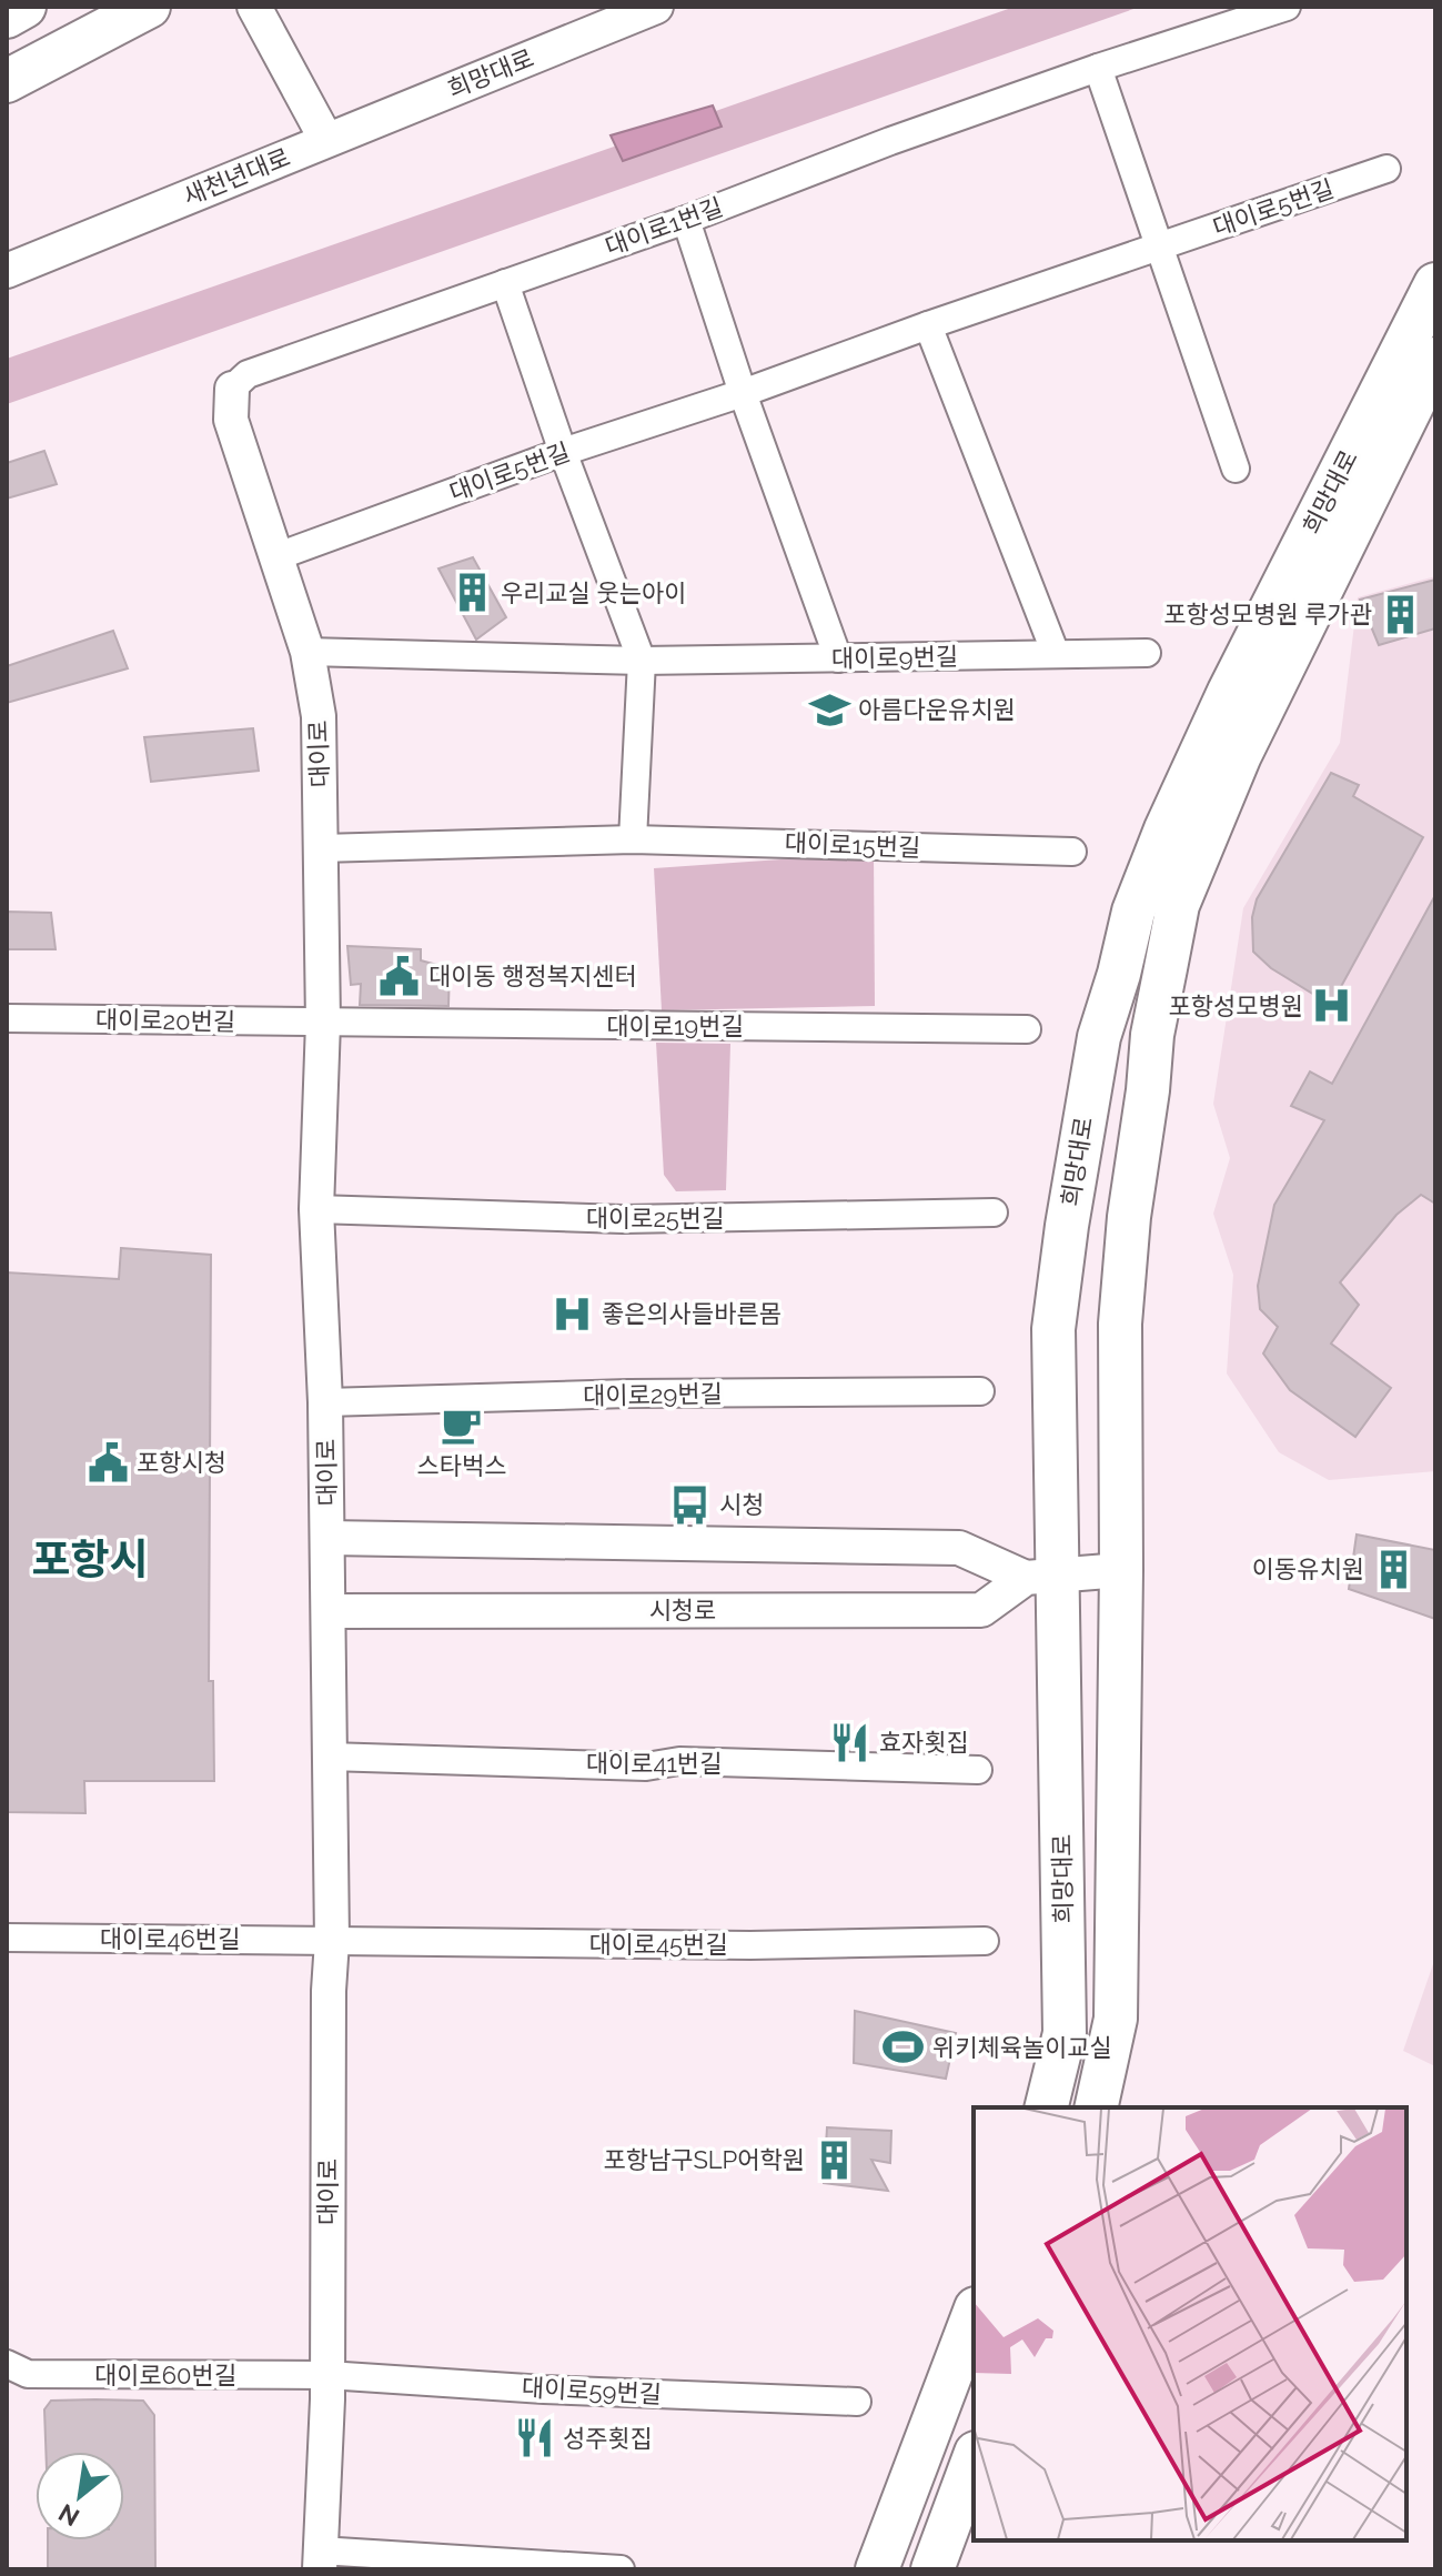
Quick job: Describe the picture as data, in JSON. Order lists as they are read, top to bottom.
{
  "streets": {
    "main road": ["희망대로"],
    "street": [
      "새천년대로",
      "대이로5번길",
      "대이로1번길",
      "대이로9번길",
      "대이로",
      "대이로15번길",
      "대이로20번길",
      "대이로19번길",
      "대이로25번길",
      "대이로29번길",
      "시청로",
      "대이로41번길",
      "대이로46번길",
      "대이로45번길",
      "대이로60번길",
      "대이로59번길"
    ]
  },
  "crossings": [
    ["희망대로", "새천년대로"],
    ["희망대로", "시청로"],
    ["대이로5번길", "대이로"],
    ["대이로1번길", "대이로"],
    ["대이로9번길", "대이로"],
    ["대이로", "대이로15번길"],
    ["대이로", "대이로20번길"],
    ["대이로", "대이로19번길"],
    ["대이로", "대이로25번길"],
    ["대이로", "대이로29번길"],
    ["대이로", "시청로"],
    ["대이로", "대이로41번길"],
    ["대이로", "대이로46번길"],
    ["대이로", "대이로45번길"],
    ["대이로", "대이로60번길"],
    ["대이로", "대이로59번길"],
    ["대이로20번길", "대이로19번길"],
    ["대이로46번길", "대이로45번길"],
    ["대이로60번길", "대이로59번길"]
  ],
  "districts": ["포항시"],
  "places": {
    "building": [
      "우리교실 웃는아이",
      "포항성모병원 루가관",
      "이동유치원",
      "포항남구SLP어학원"
    ],
    "school or university": ["아름다운유치원"],
    "public building": ["대이동 행정복지센터", "포항시청"],
    "hospital": ["포항성모병원", "좋은의사들바른몸"],
    "cafe": ["스타벅스"],
    "bus stop": ["시청"],
    "restaurant": ["효자횟집", "성주횟집"],
    "sports": ["위키체육놀이교실"]
  },
  "north": "bottom left"
}
